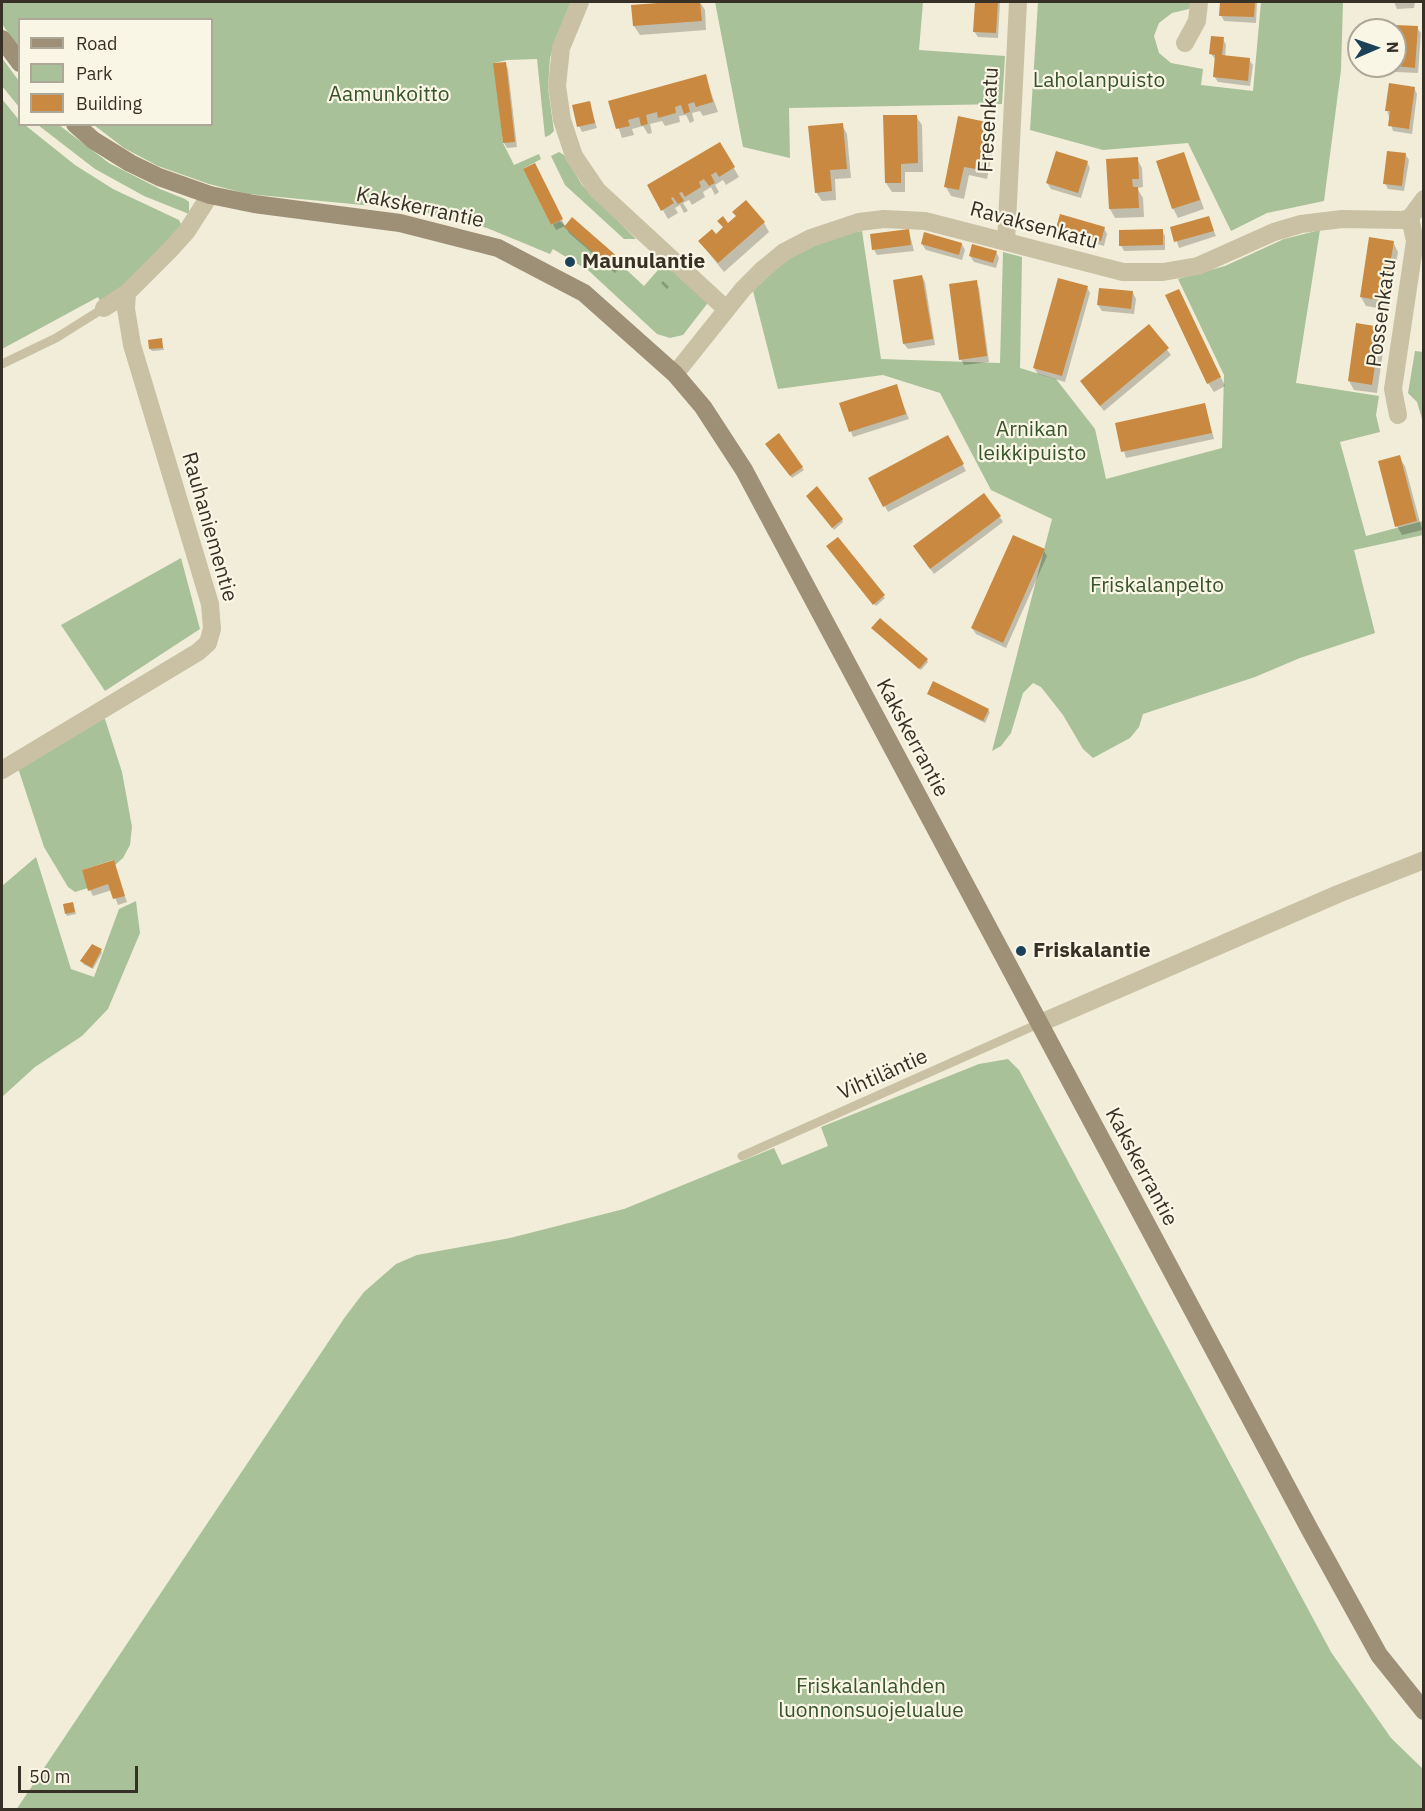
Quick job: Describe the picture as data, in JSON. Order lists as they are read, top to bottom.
{
  "streets": {
    "main road": ["Kakskerrantie"],
    "street": [
      "Fresenkatu",
      "Ravaksenkatu",
      "Possenkatu",
      "Rauhaniementie"
    ],
    "lane": ["Vihtiläntie"]
  },
  "crossings": [
    ["Fresenkatu", "Ravaksenkatu"],
    ["Kakskerrantie", "Ravaksenkatu"],
    ["Kakskerrantie", "Vihtiläntie"],
    ["Ravaksenkatu", "Possenkatu"]
  ],
  "parks": [
    "Laholanpuisto",
    "Aamunkoitto",
    "Arnikan leikkipuisto",
    "Friskalanpelto",
    "Friskalanlahden luonnonsuojelualue"
  ],
  "places": ["Maunulantie", "Friskalantie"],
  "legend": ["Road", "Park", "Building"],
  "scale_bar": "50 m",
  "north": "right"
}
